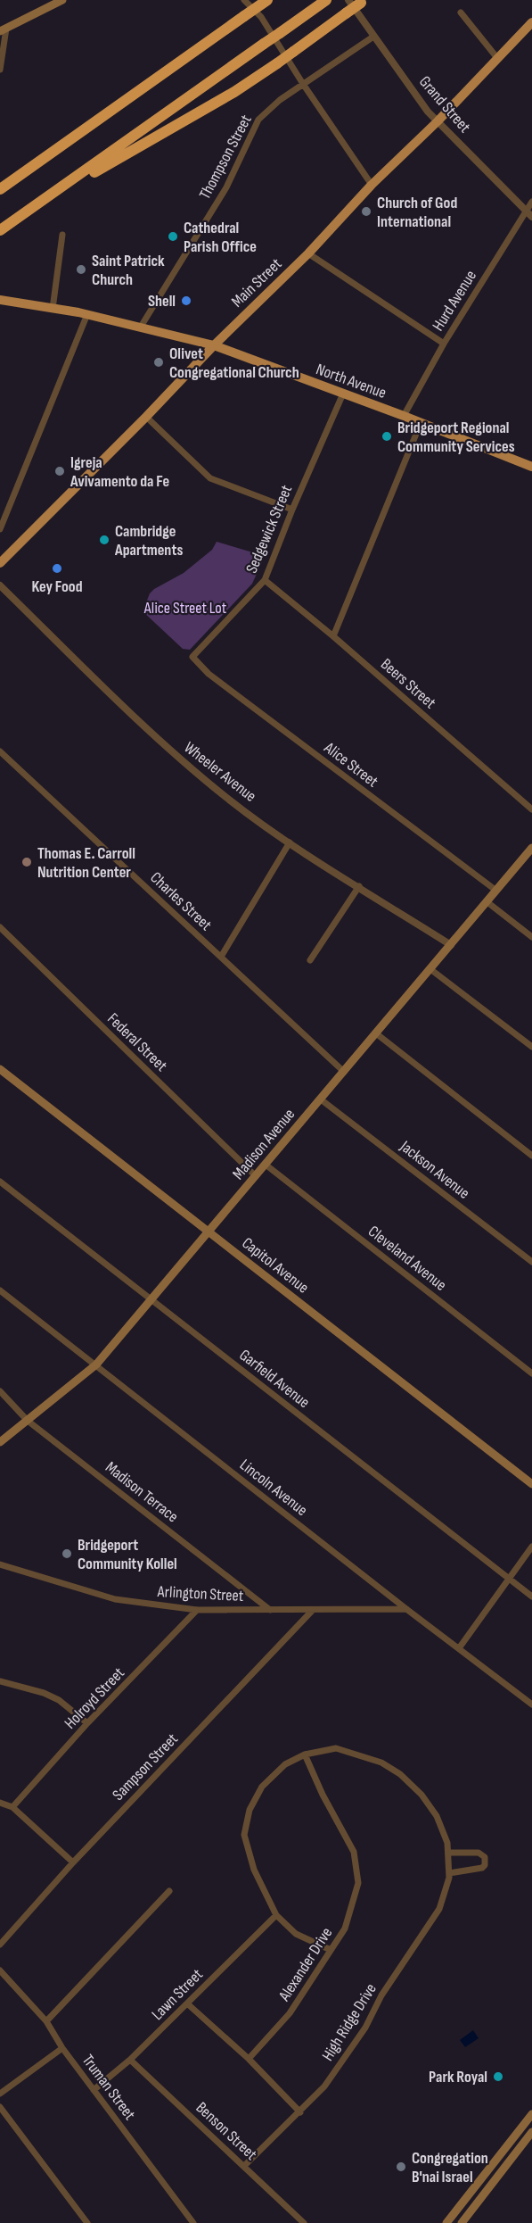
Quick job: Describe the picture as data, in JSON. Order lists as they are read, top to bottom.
{
  "streets": {
    "main road": [
      "Main Street",
      "North Avenue",
      "Madison Avenue",
      "Capitol Avenue"
    ],
    "street": [
      "Grand Street",
      "Thompson Street",
      "Hurd Avenue",
      "Sedgewick Street",
      "Beers Street",
      "Alice Street",
      "Wheeler Avenue",
      "Charles Street",
      "Federal Street",
      "Jackson Avenue",
      "Cleveland Avenue",
      "Garfield Avenue",
      "Lincoln Avenue",
      "Madison Terrace",
      "Arlington Street",
      "Holroyd Street",
      "Sampson Street",
      "Alexander Drive",
      "Lawn Street",
      "High Ridge Drive",
      "Truman Street",
      "Benson Street"
    ]
  },
  "crossings": [
    ["Grand Street", "Thompson Street"],
    ["Grand Street", "Main Street"],
    ["Grand Street", "Hurd Avenue"],
    ["Thompson Street", "North Avenue"],
    ["Main Street", "North Avenue"],
    ["Hurd Avenue", "North Avenue"],
    ["North Avenue", "Sedgewick Street"],
    ["Sedgewick Street", "Beers Street"],
    ["Sedgewick Street", "Alice Street"],
    ["Alice Street", "Madison Avenue"],
    ["Wheeler Avenue", "Madison Avenue"],
    ["Charles Street", "Madison Avenue"],
    ["Federal Street", "Madison Avenue"],
    ["Madison Avenue", "Jackson Avenue"],
    ["Madison Avenue", "Cleveland Avenue"],
    ["Madison Avenue", "Capitol Avenue"],
    ["Madison Avenue", "Garfield Avenue"],
    ["Madison Avenue", "Lincoln Avenue"],
    ["Madison Avenue", "Madison Terrace"],
    ["Lincoln Avenue", "Arlington Street"],
    ["Madison Terrace", "Arlington Street"],
    ["Arlington Street", "Holroyd Street"],
    ["Arlington Street", "Sampson Street"],
    ["Alexander Drive", "High Ridge Drive"],
    ["Lawn Street", "High Ridge Drive"],
    ["Lawn Street", "Truman Street"],
    ["Lawn Street", "Benson Street"],
    ["High Ridge Drive", "Benson Street"]
  ],
  "parks": ["Alice Street Lot"],
  "places": [
    "Church of God International",
    "Cathedral Parish Office",
    "Saint Patrick Church",
    "Shell",
    "Olivet Congregational Church",
    "Bridgeport Regional Community Services",
    "Igreja Avivamento da Fe",
    "Cambridge Apartments",
    "Key Food",
    "Thomas E. Carroll Nutrition Center",
    "Bridgeport Community Kollel",
    "Park Royal",
    "Congregation B'nai Israel"
  ]
}
